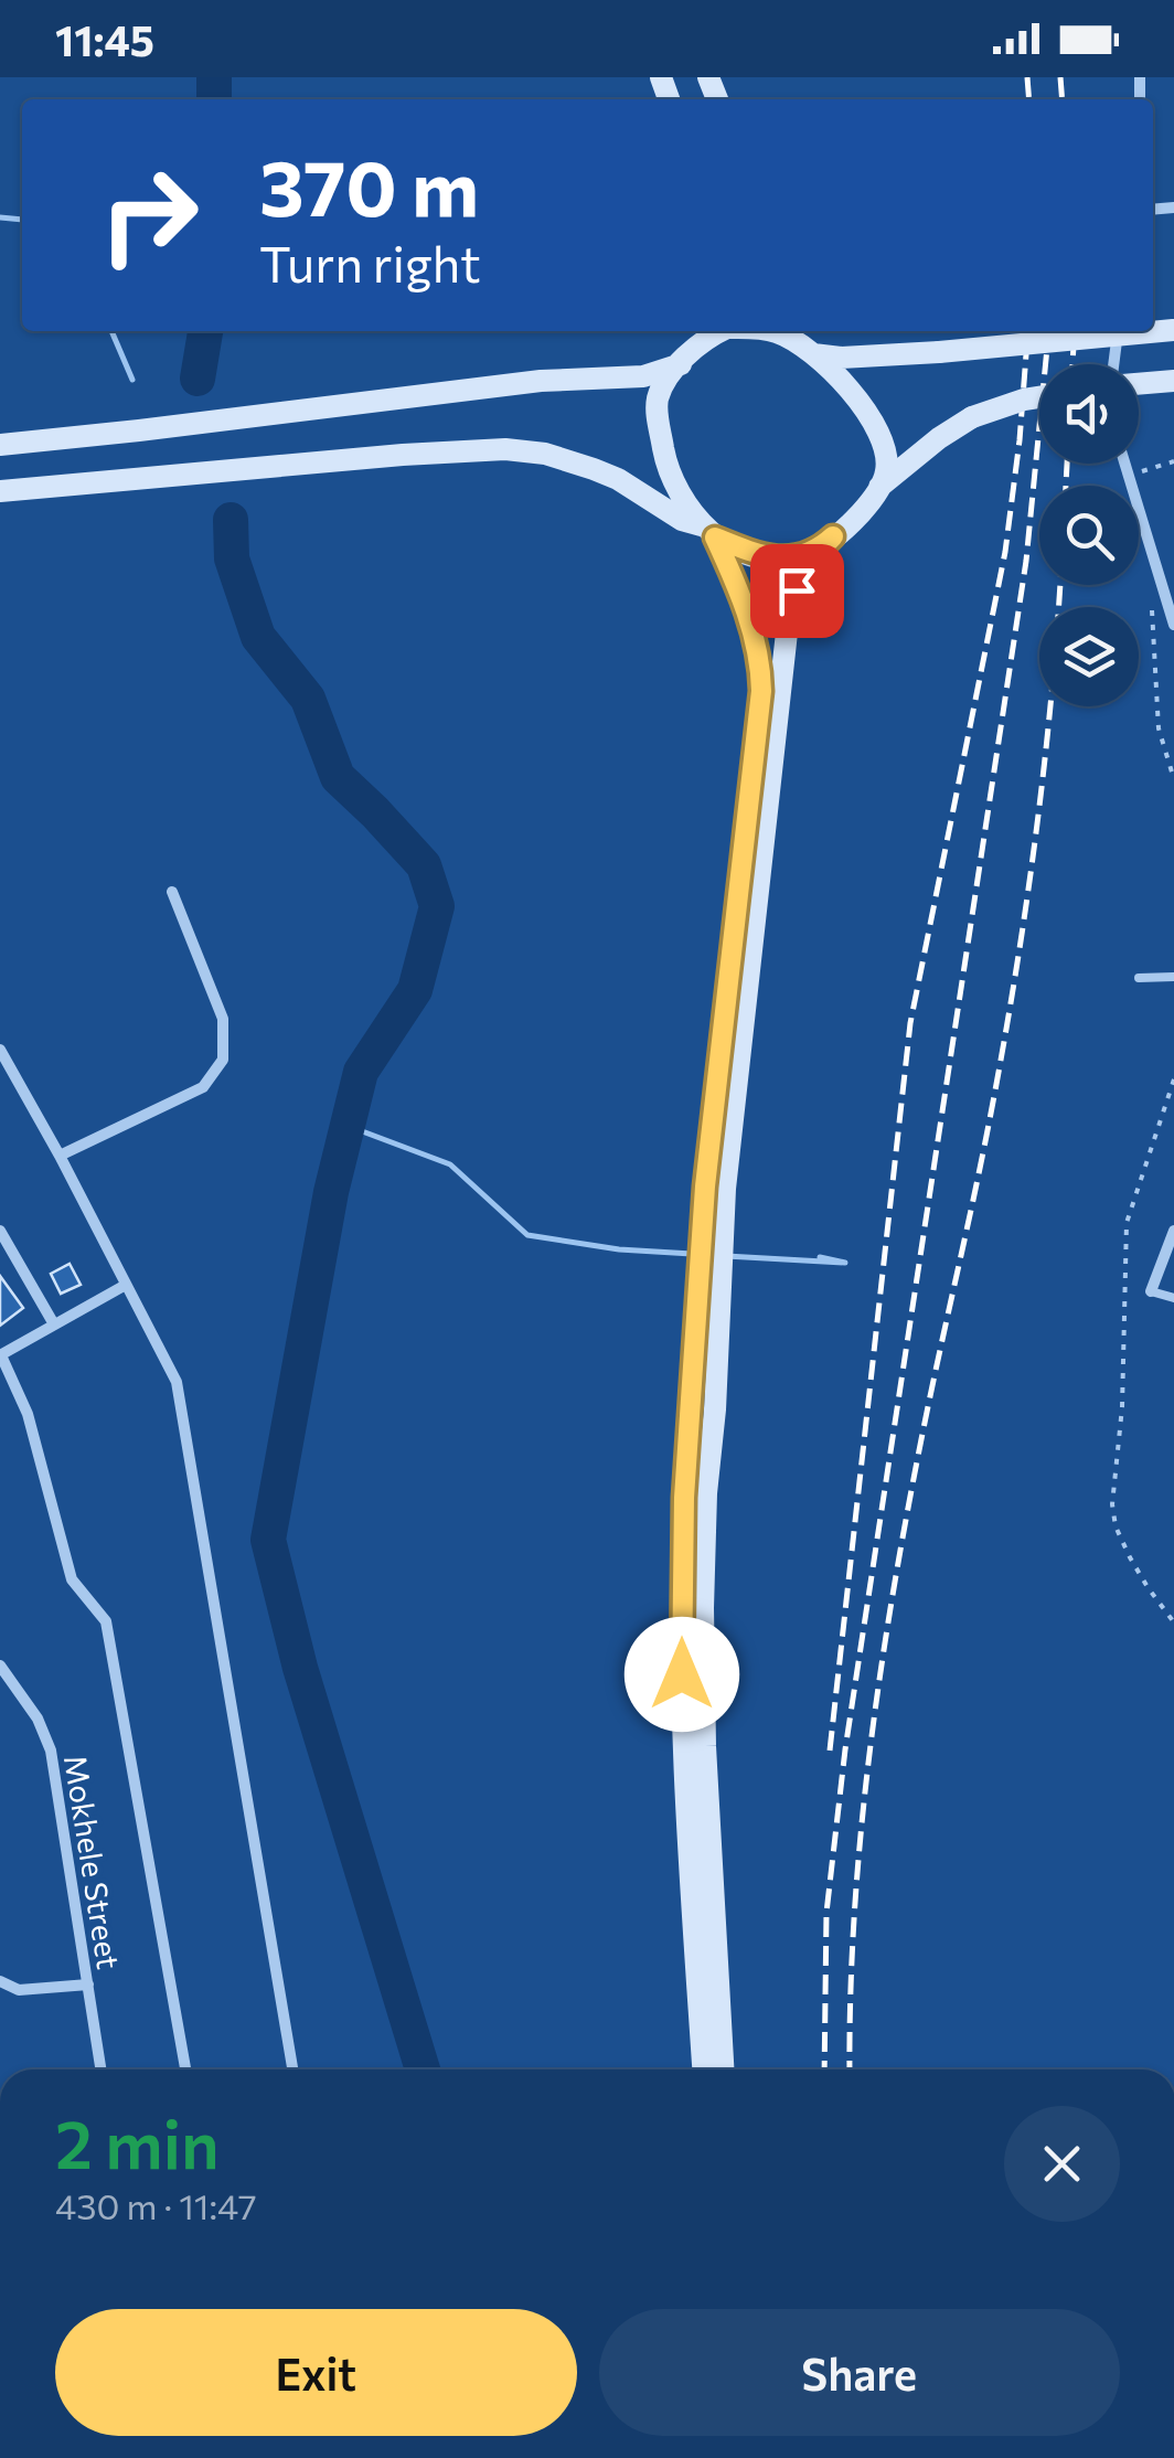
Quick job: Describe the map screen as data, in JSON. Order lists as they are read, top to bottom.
{
  "streets": {
    "street": ["Mokhele Street"]
  },
  "page": {
    "status": "11:45",
    "turn": ["370 m", "Turn right"],
    "heading": ["2 min", "430 m · 11:47"],
    "buttons": ["Exit", "Share"]
  }
}
